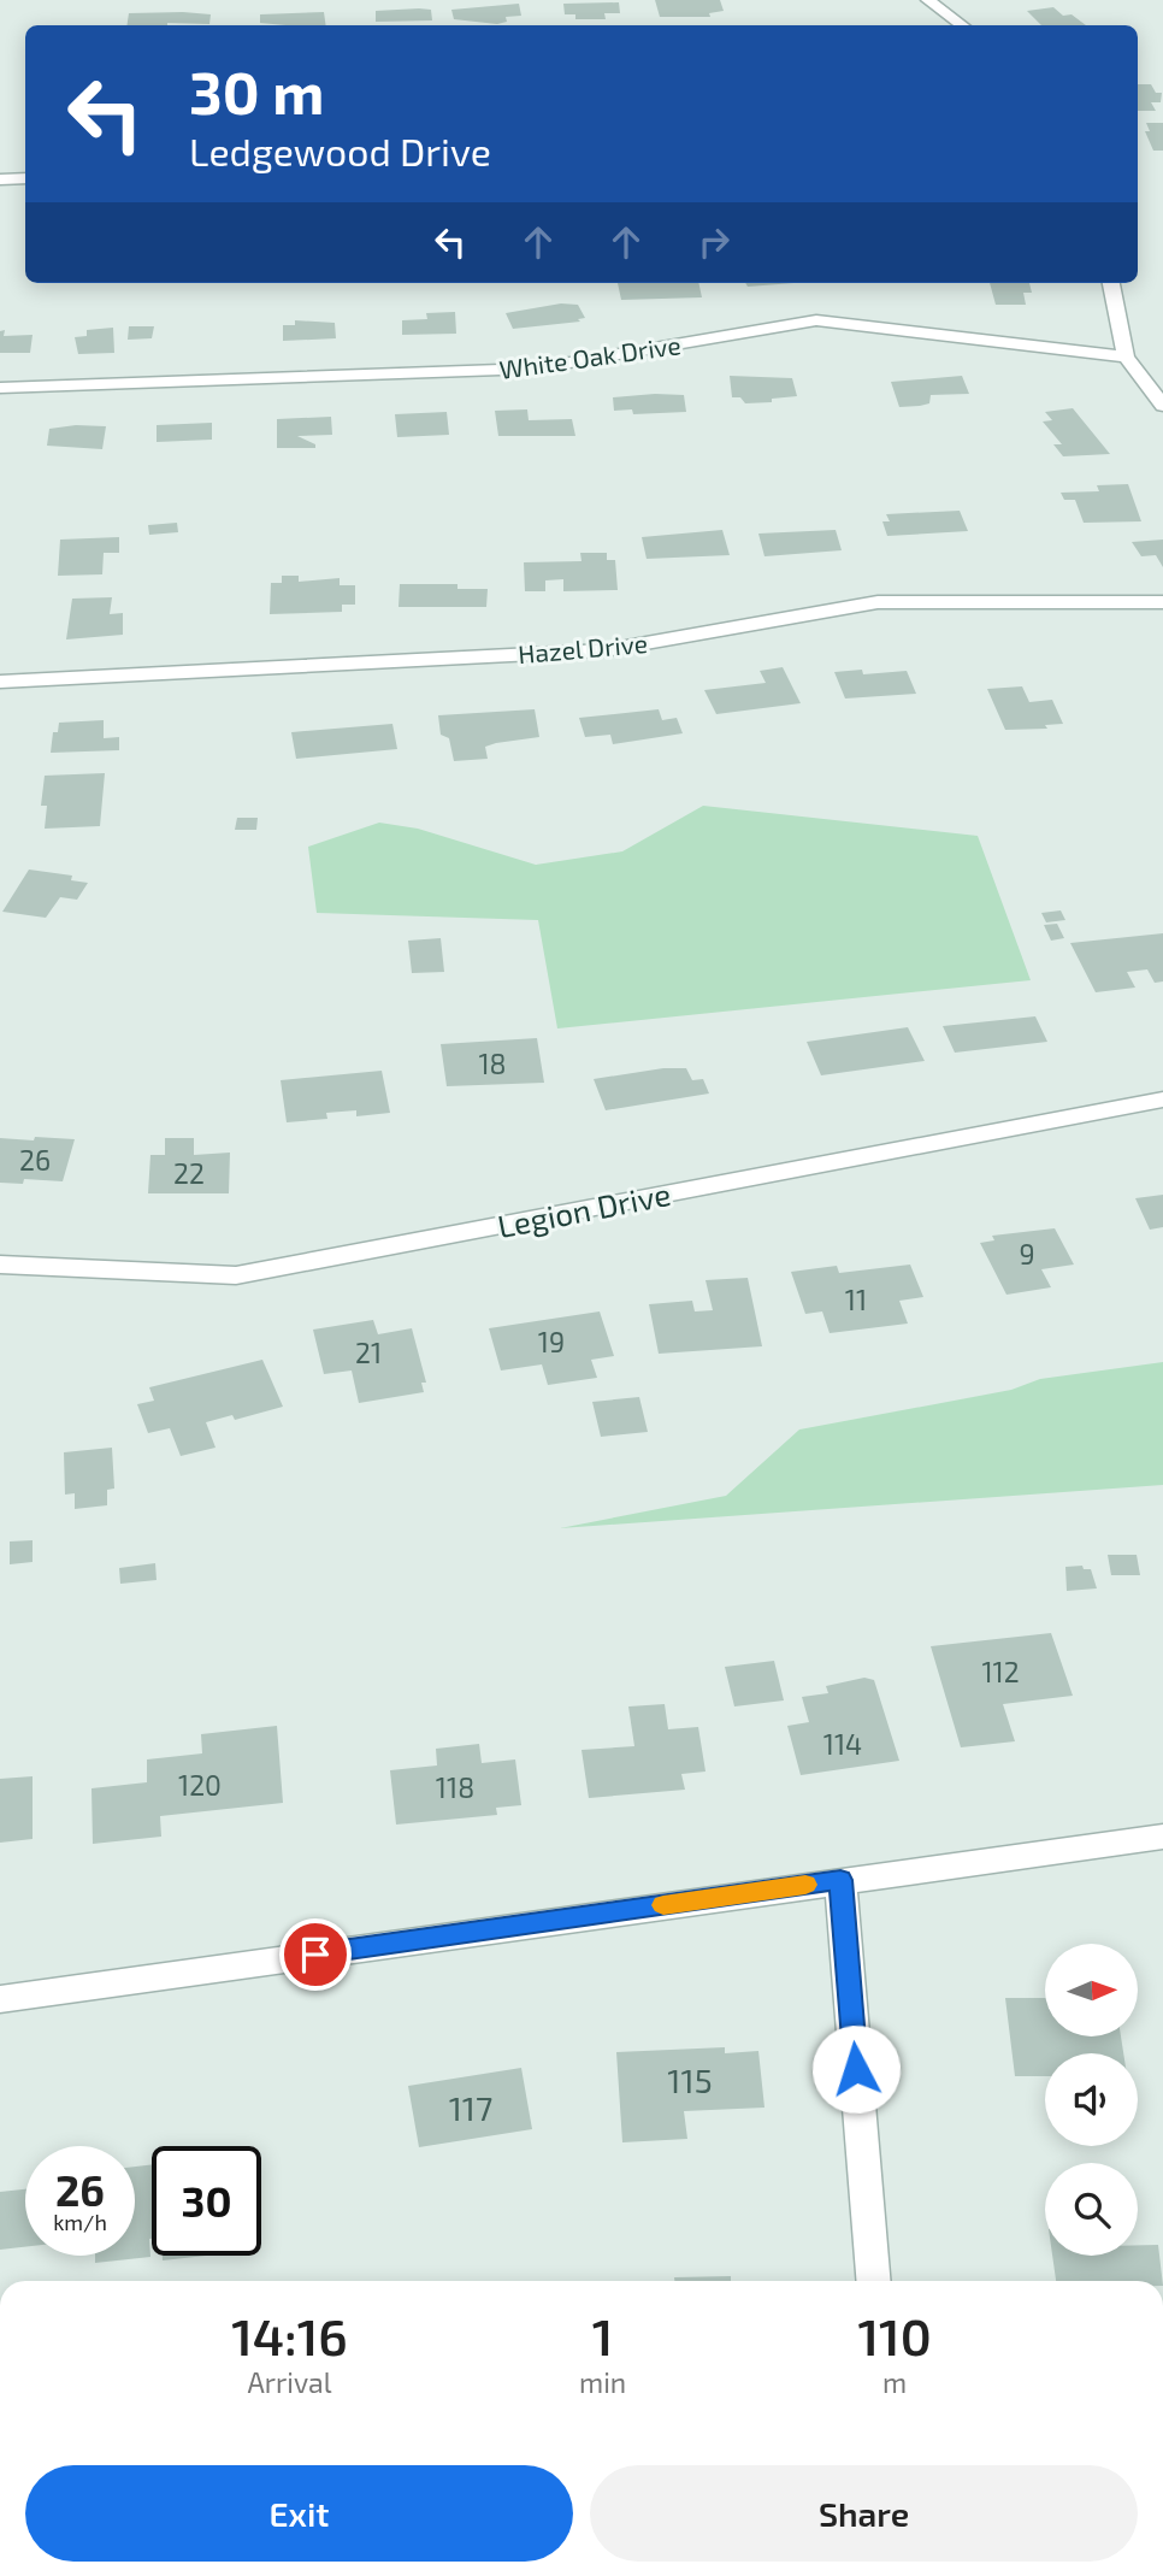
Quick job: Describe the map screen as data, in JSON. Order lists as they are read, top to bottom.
{
  "streets": {
    "street": ["White Oak Drive", "Hazel Drive", "Legion Drive"]
  },
  "house_numbers": [
    "18",
    "26",
    "22",
    "9",
    "11",
    "19",
    "21",
    "112",
    "114",
    "120",
    "118",
    "115",
    "117"
  ],
  "north": "right",
  "page": {
    "turn": ["30 m", "Ledgewood Drive"],
    "speed": "26 km/h",
    "limit": "30",
    "eta": [
      "14:16",
      "Arrival",
      "1",
      "min",
      "110",
      "m"
    ],
    "buttons": ["Exit", "Share"]
  }
}
